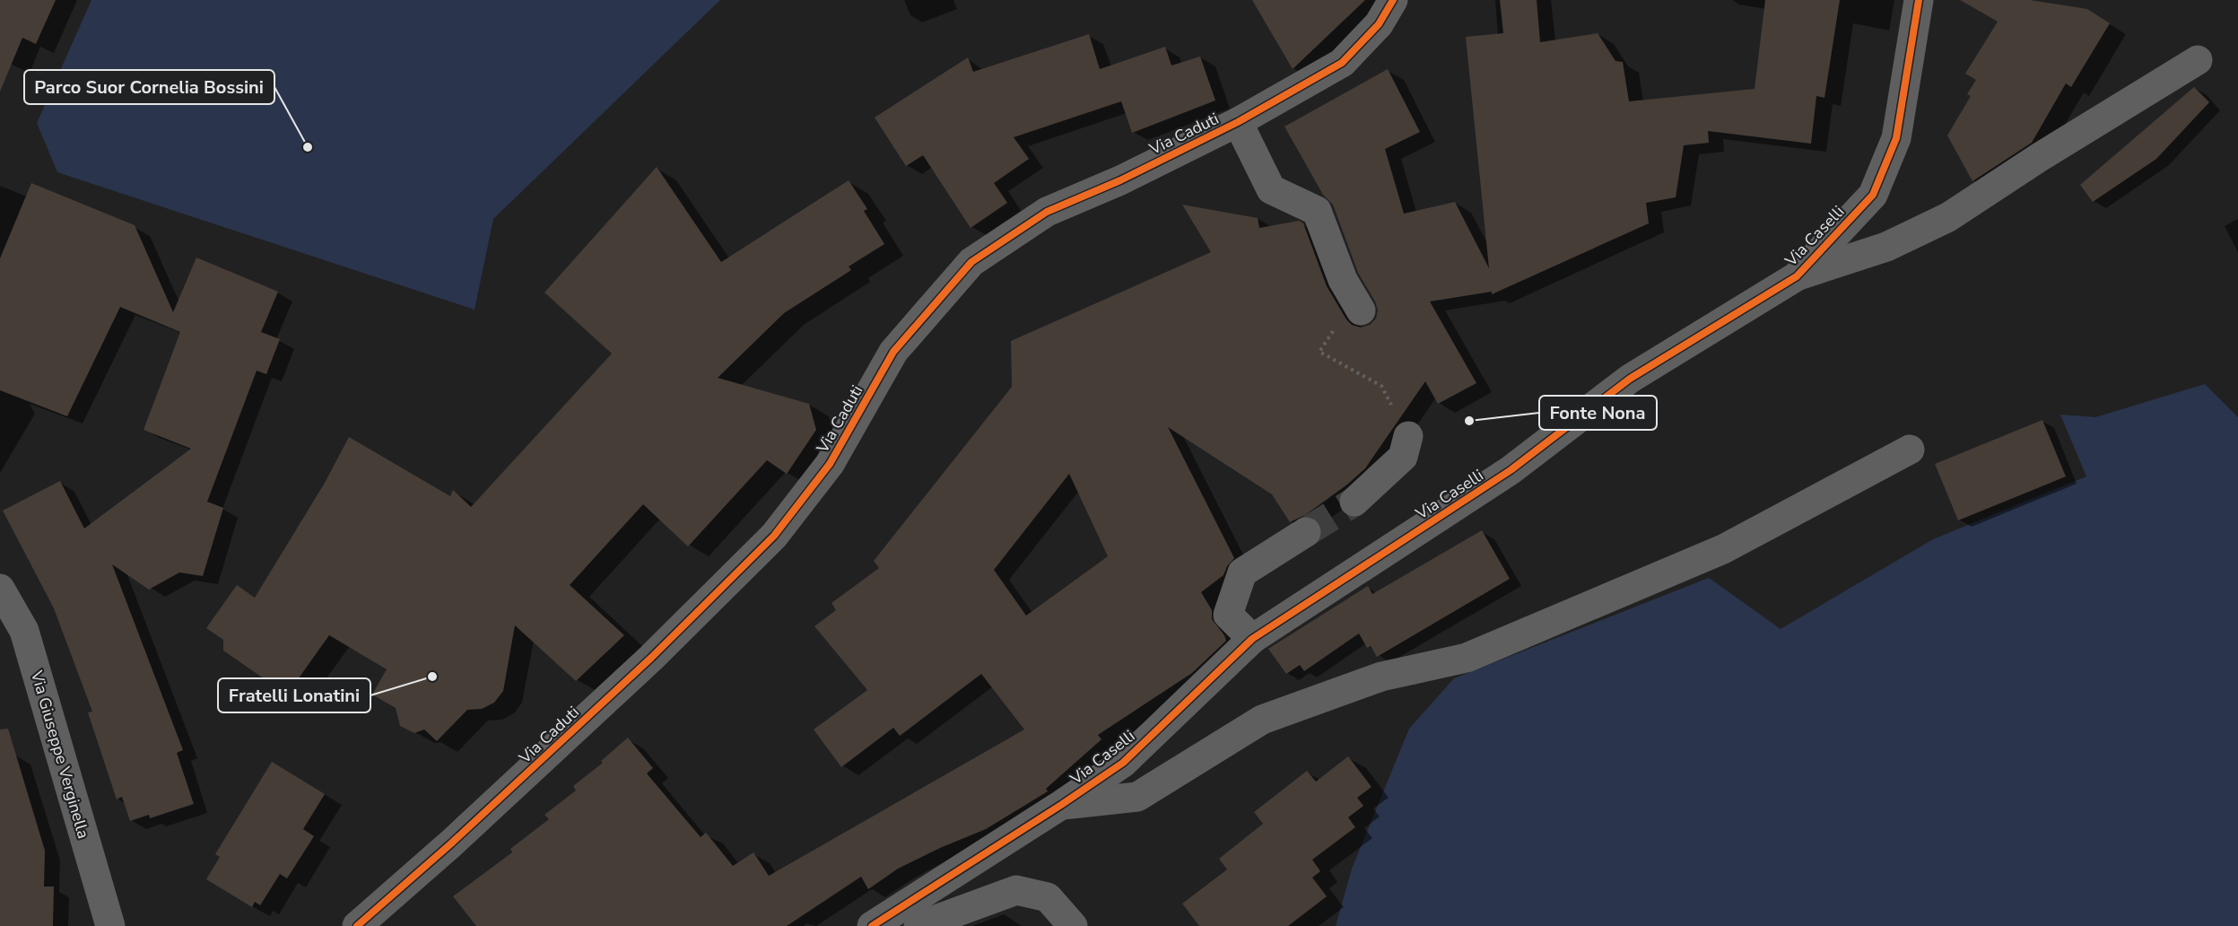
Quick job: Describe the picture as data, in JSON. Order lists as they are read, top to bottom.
{
  "streets": {
    "street": ["Via Caduti", "Via Caselli", "Via Giuseppe Verginella"]
  },
  "places": ["Parco Suor Cornelia Bossini", "Fonte Nona", "Fratelli Lonatini"]
}
